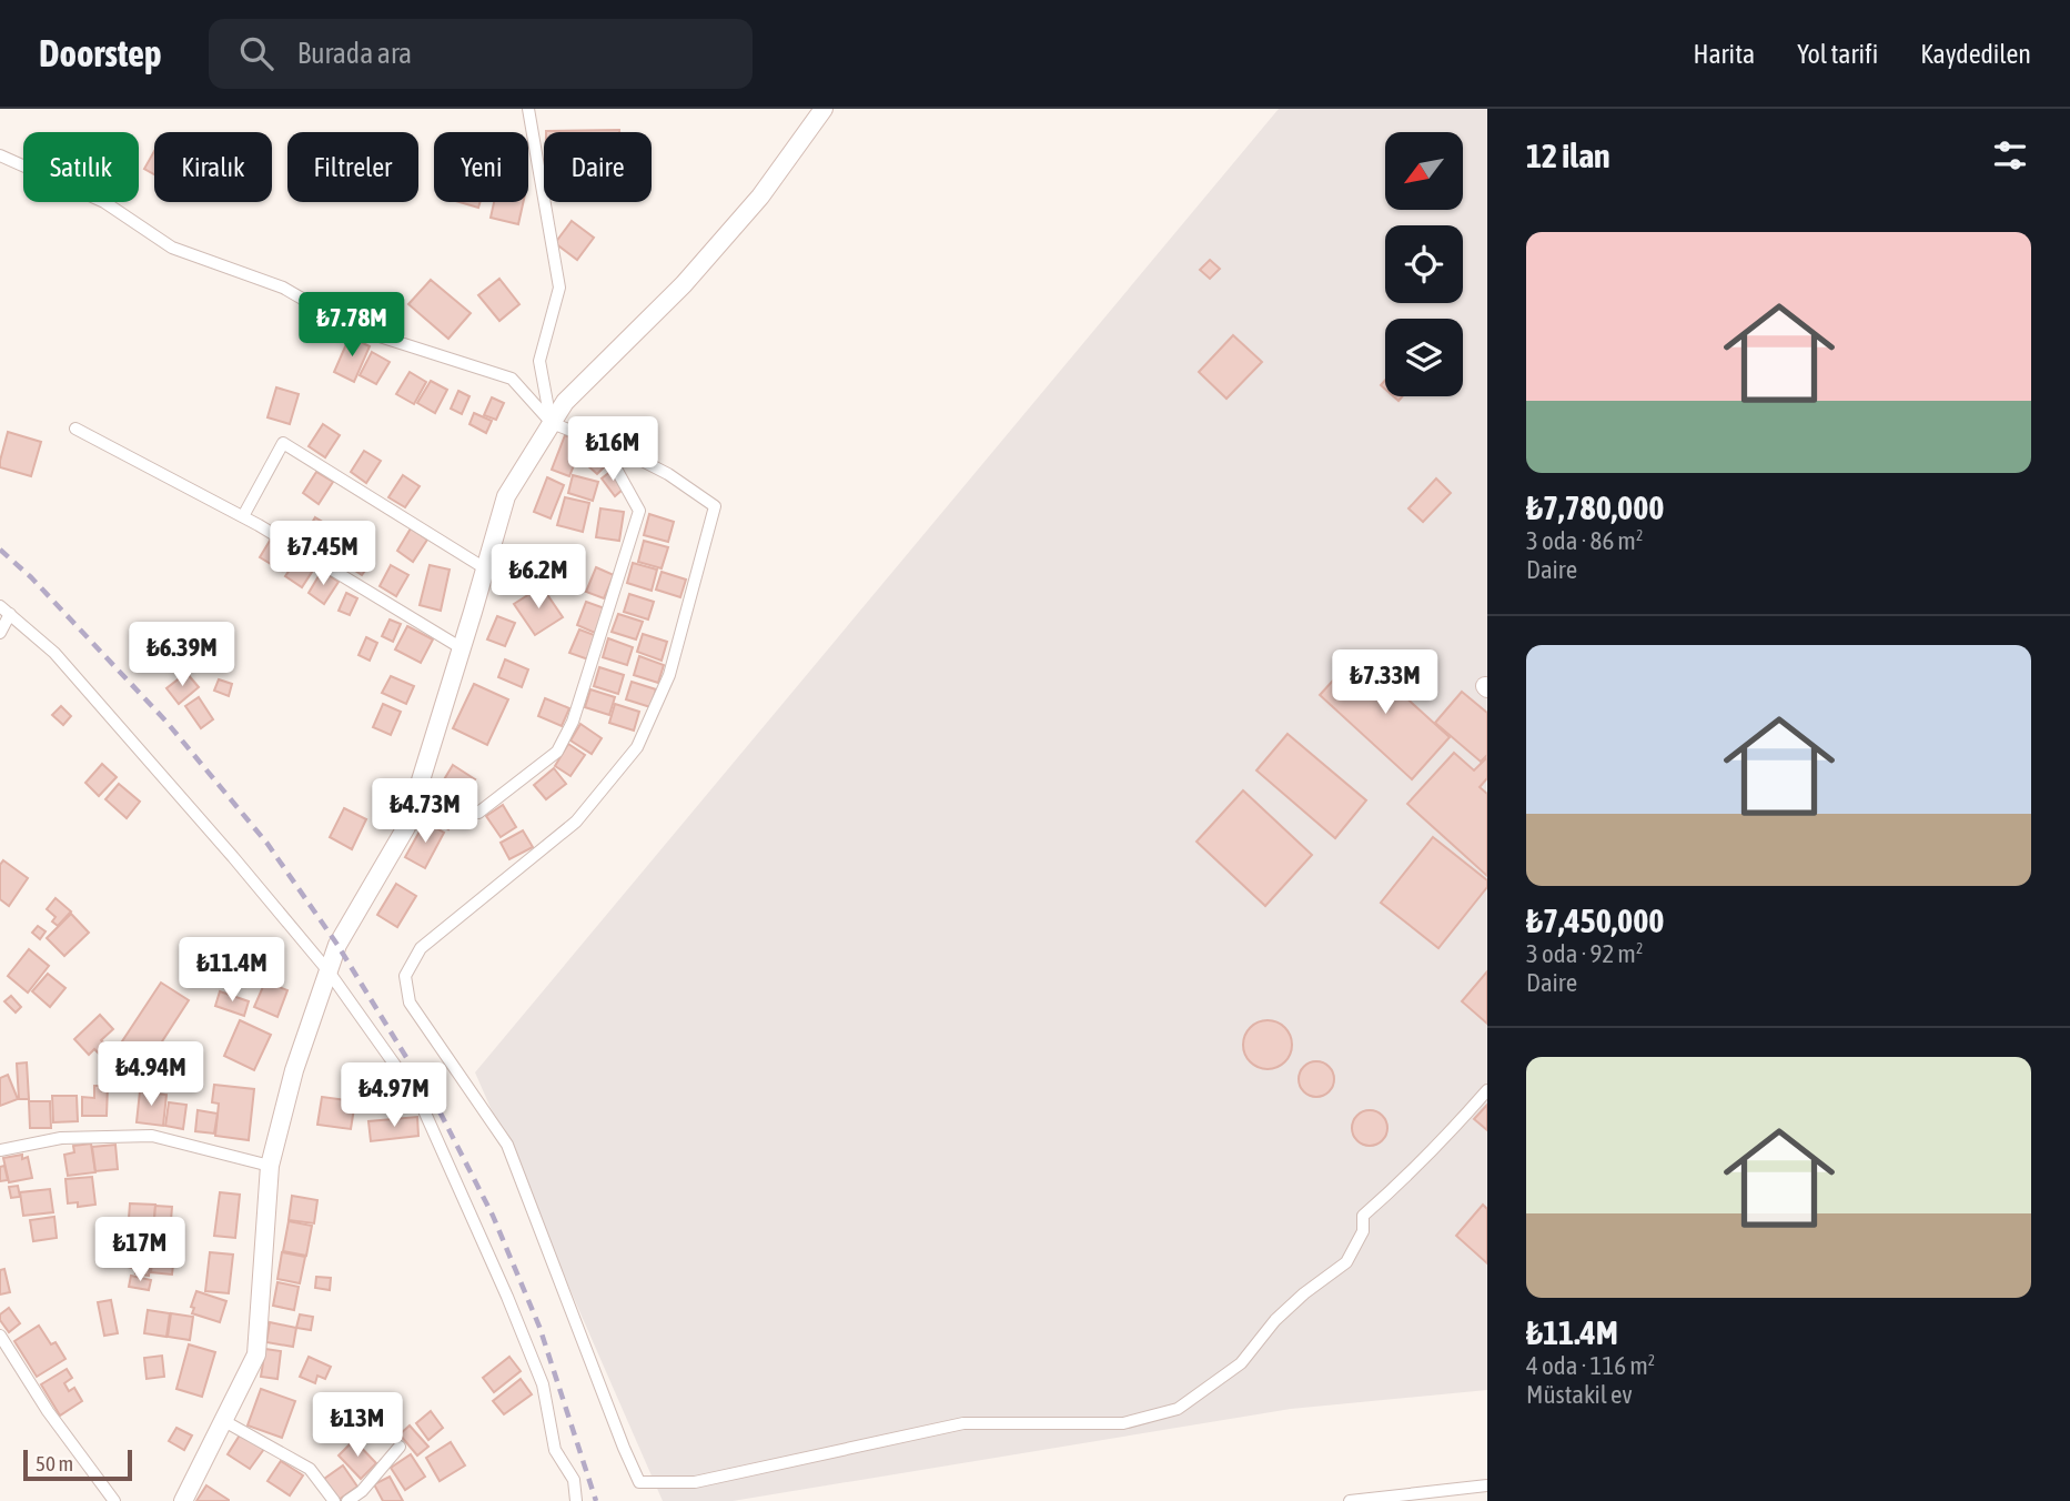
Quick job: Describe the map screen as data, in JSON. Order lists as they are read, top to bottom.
{
  "scale_bar": "50 m",
  "north": "bottom left",
  "page": {
    "header": "Doorstep",
    "search": "Burada ara",
    "nav": ["Harita", "Yol tarifi", "Kaydedilen"],
    "heading": "12 ilan",
    "chip": [
      "Satılık",
      "Kiralık",
      "Filtreler",
      "Yeni",
      "Daire"
    ],
    "list": [
      {
        "name": "₺7,780,000",
        "note": "3 oda · 86 m² · Daire"
      },
      {
        "name": "₺7,450,000",
        "note": "3 oda · 92 m² · Daire"
      },
      {
        "name": "₺11.4M",
        "note": "4 oda · 116 m² · Müstakil ev"
      }
    ],
    "price": [
      "₺7.78M",
      "₺16M",
      "₺7.45M",
      "₺6.2M",
      "₺6.39M",
      "₺7.33M",
      "₺4.73M",
      "₺11.4M",
      "₺4.94M",
      "₺4.97M",
      "₺17M",
      "₺13M"
    ],
    "scale": "50 m"
  }
}
